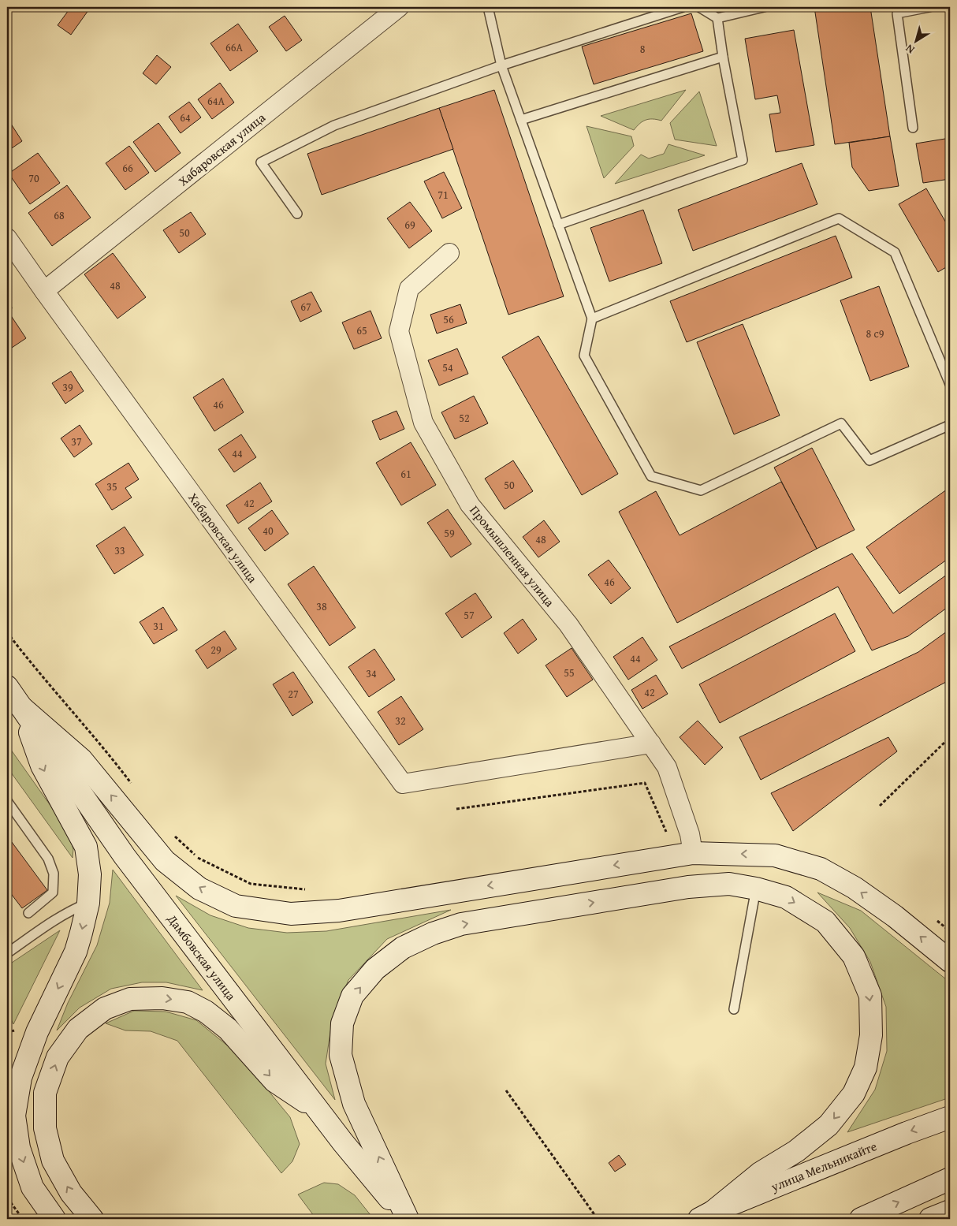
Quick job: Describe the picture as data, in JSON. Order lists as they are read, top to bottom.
{
  "streets": {
    "main road": ["Дамбовская улица", "улица Мельникайте"],
    "street": ["Хабаровская улица", "Промышленная улица"]
  },
  "crossings": [
    ["Хабаровская улица", "Промышленная улица"]
  ],
  "house_numbers": [
    "66А",
    "8",
    "64А",
    "64",
    "66",
    "70",
    "71",
    "68",
    "69",
    "50",
    "48",
    "67",
    "56",
    "65",
    "8 с9",
    "54",
    "39",
    "46",
    "52",
    "37",
    "44",
    "61",
    "50",
    "35",
    "42",
    "40",
    "59",
    "48",
    "33",
    "46",
    "38",
    "57",
    "31",
    "29",
    "44",
    "55",
    "34",
    "42",
    "27",
    "32"
  ],
  "north": "bottom left"
}
